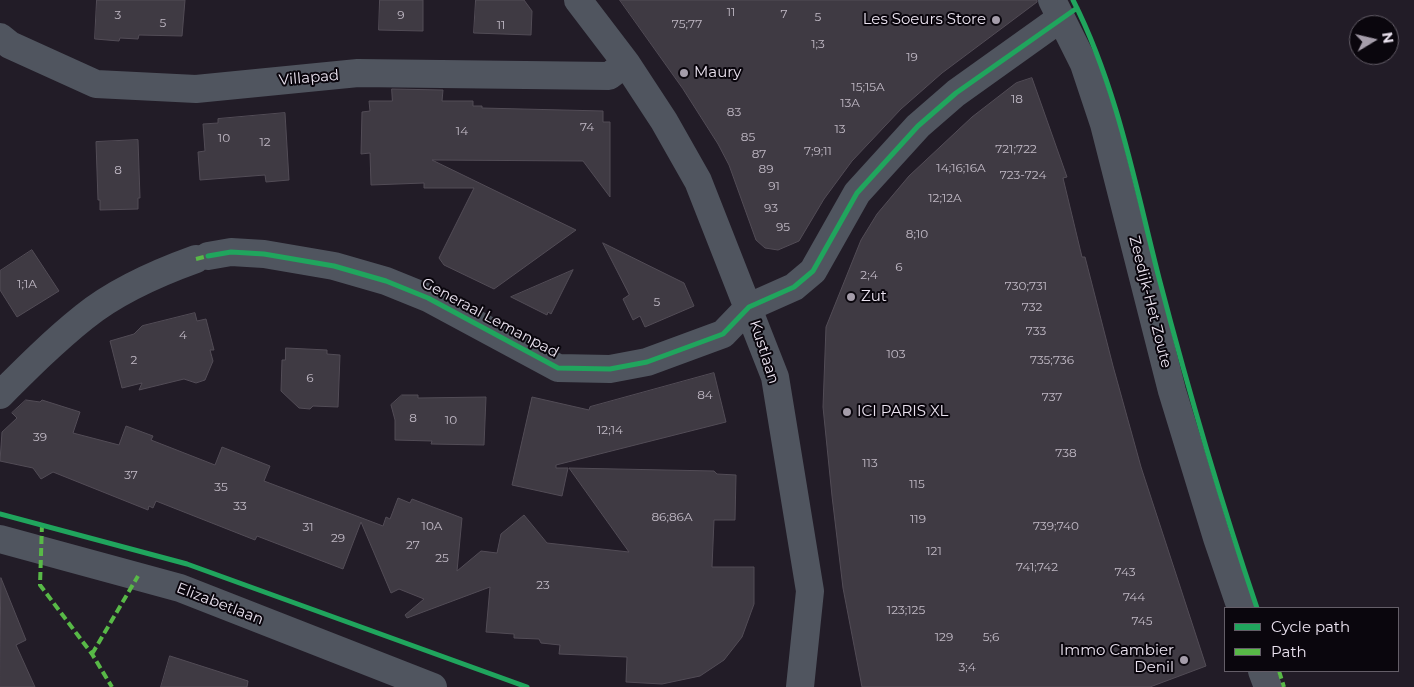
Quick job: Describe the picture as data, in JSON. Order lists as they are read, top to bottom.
{
  "streets": {
    "street": [
      "Villapad",
      "Zeedijk-Het Zoute",
      "Generaal Lemanpad",
      "Kustlaan",
      "Elizabetlaan"
    ]
  },
  "crossings": [
    ["Villapad", "Kustlaan"],
    ["Generaal Lemanpad", "Kustlaan"]
  ],
  "places": [
    "Les Soeurs Store",
    "Maury",
    "Zut",
    "ICI PARIS XL",
    "Immo Cambier Denil"
  ],
  "house_numbers": [
    "11",
    "7",
    "3",
    "9",
    "5",
    "5",
    "75;77",
    "11",
    "1;3",
    "19",
    "15;15A",
    "18",
    "13A",
    "83",
    "74",
    "13",
    "14",
    "85",
    "10",
    "12",
    "721;722",
    "7;9;11",
    "87",
    "14;16;16A",
    "89",
    "8",
    "723-724",
    "91",
    "12;12A",
    "93",
    "95",
    "8;10",
    "6",
    "2;4",
    "1;1A",
    "730;731",
    "5",
    "732",
    "733",
    "4",
    "103",
    "2",
    "735;736",
    "6",
    "84",
    "737",
    "8",
    "10",
    "12;14",
    "39",
    "738",
    "113",
    "37",
    "115",
    "35",
    "33",
    "86;86A",
    "119",
    "10A",
    "739;740",
    "31",
    "29",
    "27",
    "121",
    "25",
    "741;742",
    "743",
    "23",
    "744",
    "123;125",
    "745",
    "129",
    "5;6",
    "3;4"
  ],
  "legend": ["Cycle path", "Path"],
  "north": "right"
}
